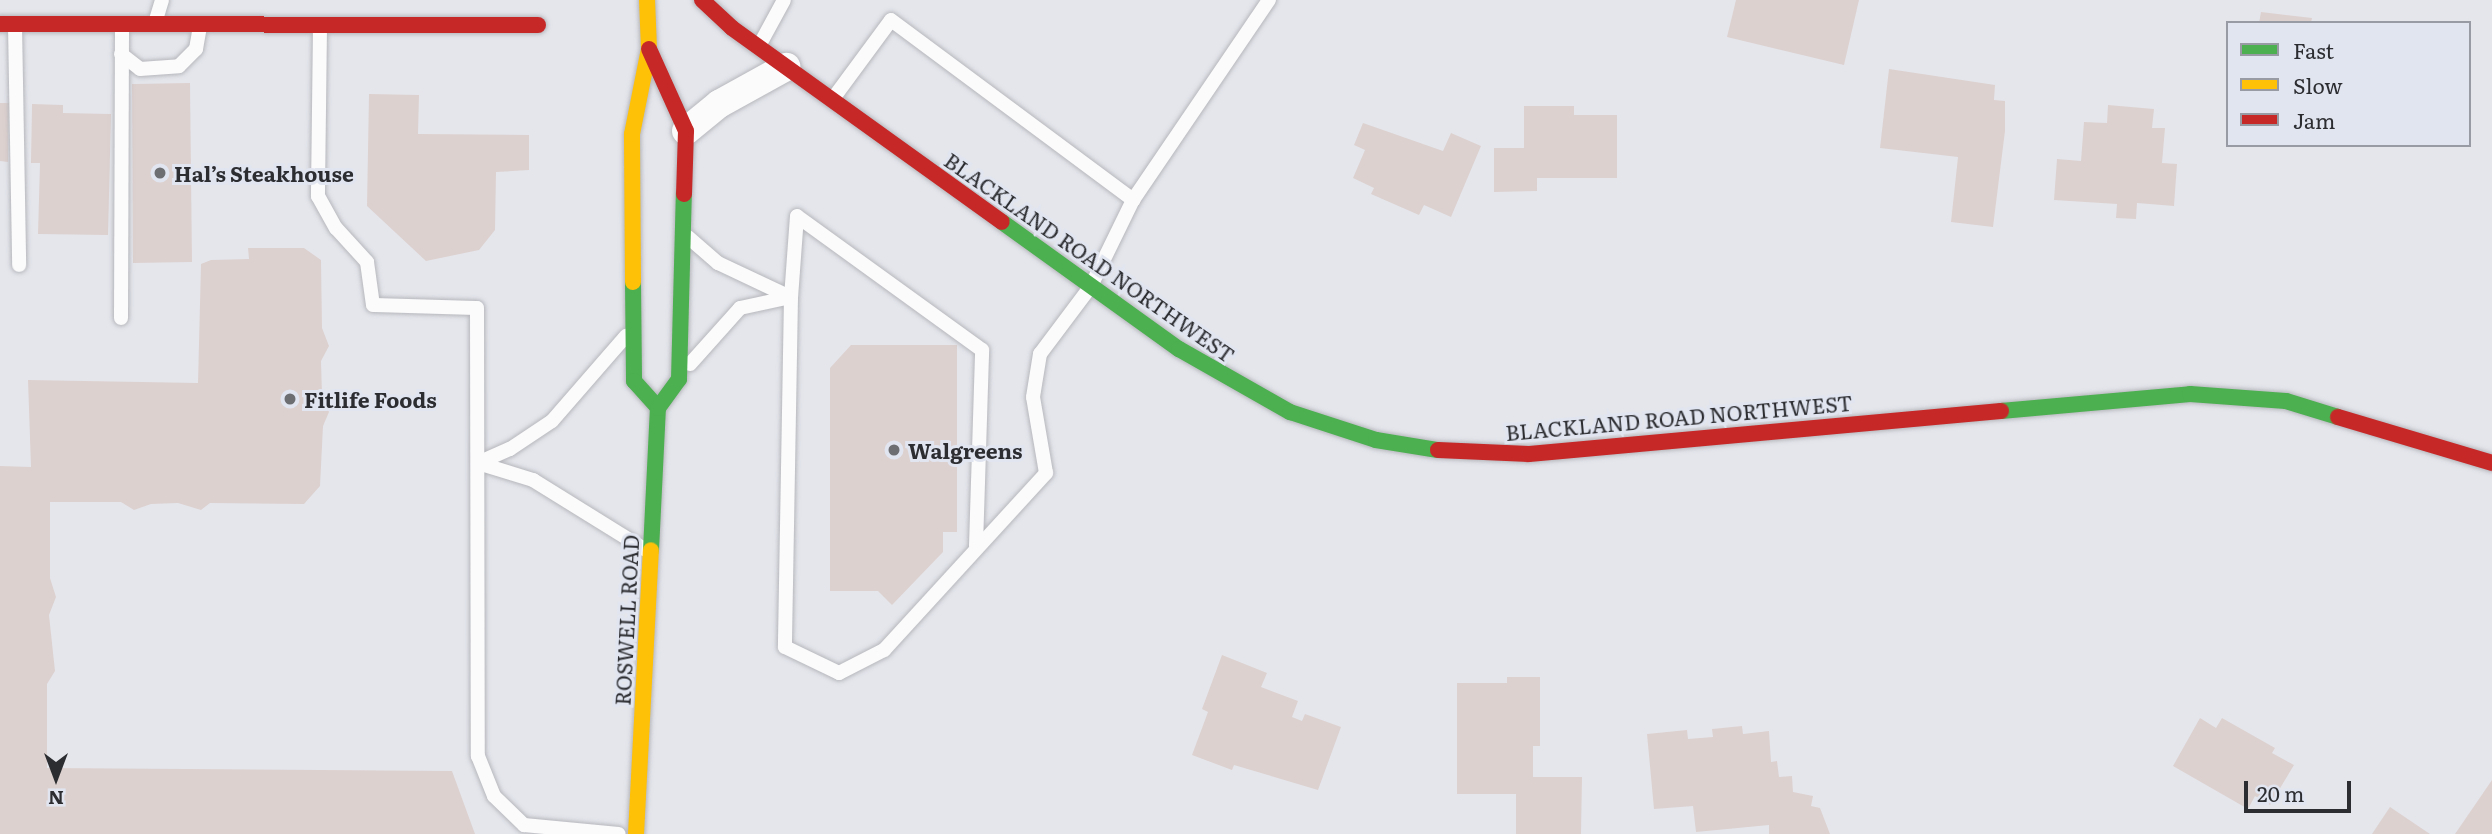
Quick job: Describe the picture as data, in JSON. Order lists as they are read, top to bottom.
{
  "streets": {
    "street": ["BLACKLAND ROAD NORTHWEST", "ROSWELL ROAD"]
  },
  "places": ["Hal’s Steakhouse", "Fitlife Foods", "Walgreens"],
  "legend": ["Fast", "Slow", "Jam"],
  "scale_bar": "20 m",
  "north": "bottom"
}
